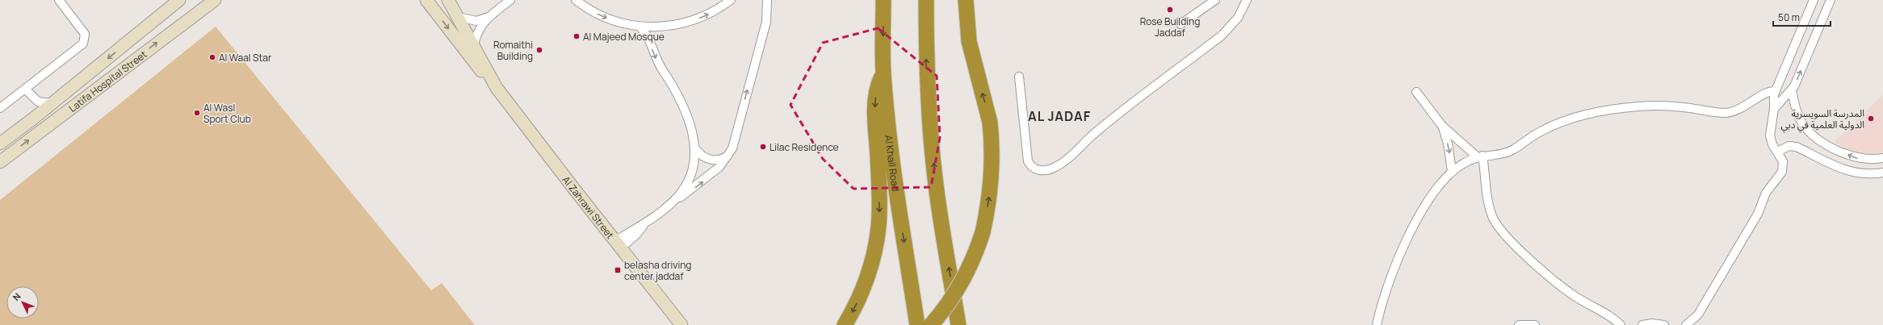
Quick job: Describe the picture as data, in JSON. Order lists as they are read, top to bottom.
{
  "streets": {
    "highway": ["Al Khail Road"],
    "main road": ["Latifa Hospital Street", "Al Zahrawi Street"]
  },
  "districts": ["AL JADAF"],
  "places": {
    "other": [
      "Rose Building Jaddaf",
      "Al Majeed Mosque",
      "Romaithi Building",
      "Al Waal Star",
      "Al Wasl Sport Club",
      "المدرسة السويسرية الدولية العلمية في دبي",
      "Lilac Residence"
    ],
    "transit": ["belasha driving center jaddaf"]
  },
  "scale_bar": "50 m",
  "north": "top left"
}
